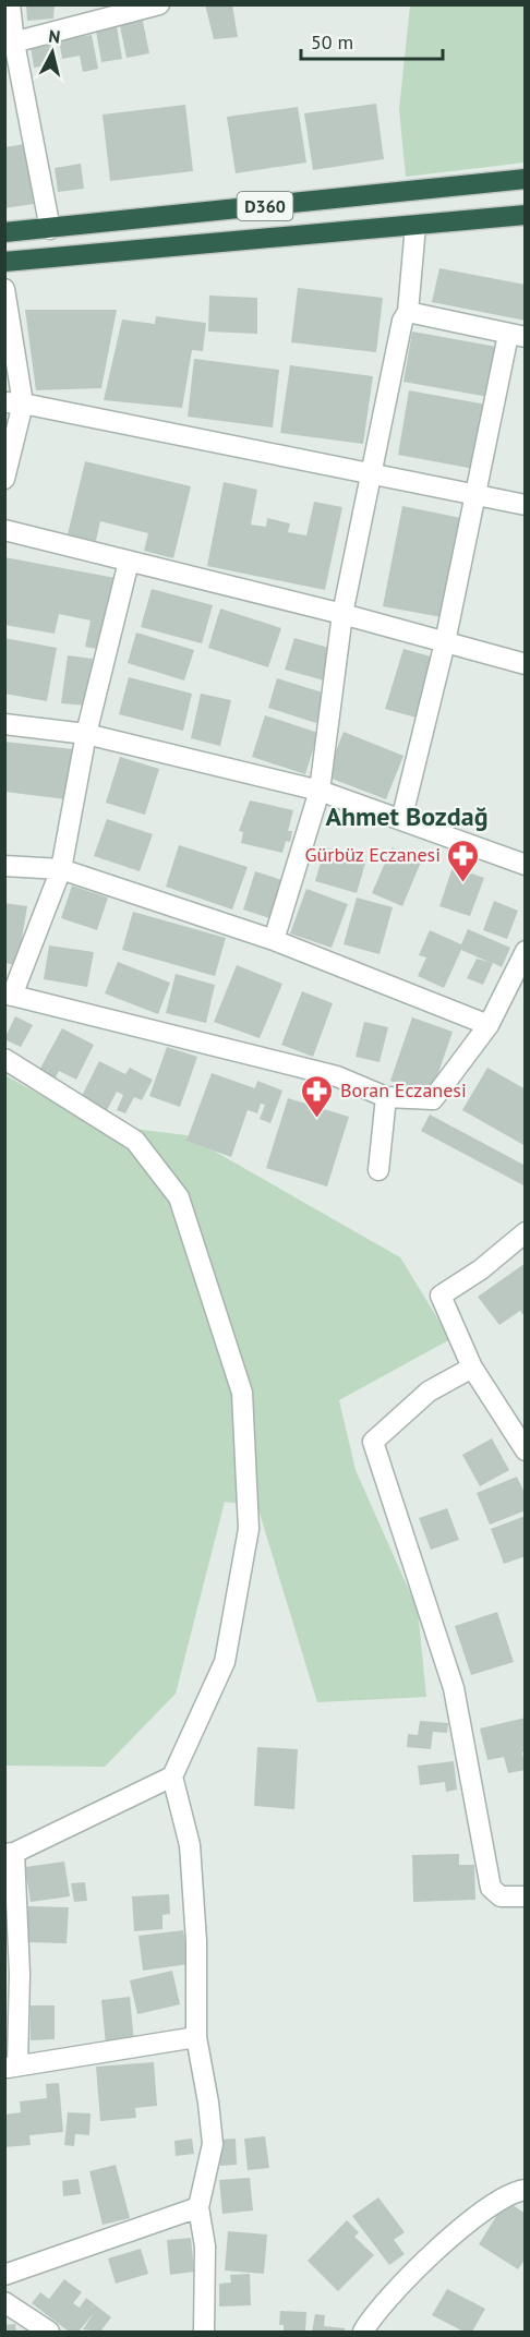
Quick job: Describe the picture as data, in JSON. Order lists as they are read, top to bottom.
{
  "streets": {
    "highway": ["D360"]
  },
  "districts": ["Ahmet Bozdağ"],
  "places": {
    "pharmacy": ["Gürbüz Eczanesi", "Boran Eczanesi"]
  },
  "scale_bar": "50 m",
  "north": "top"
}
